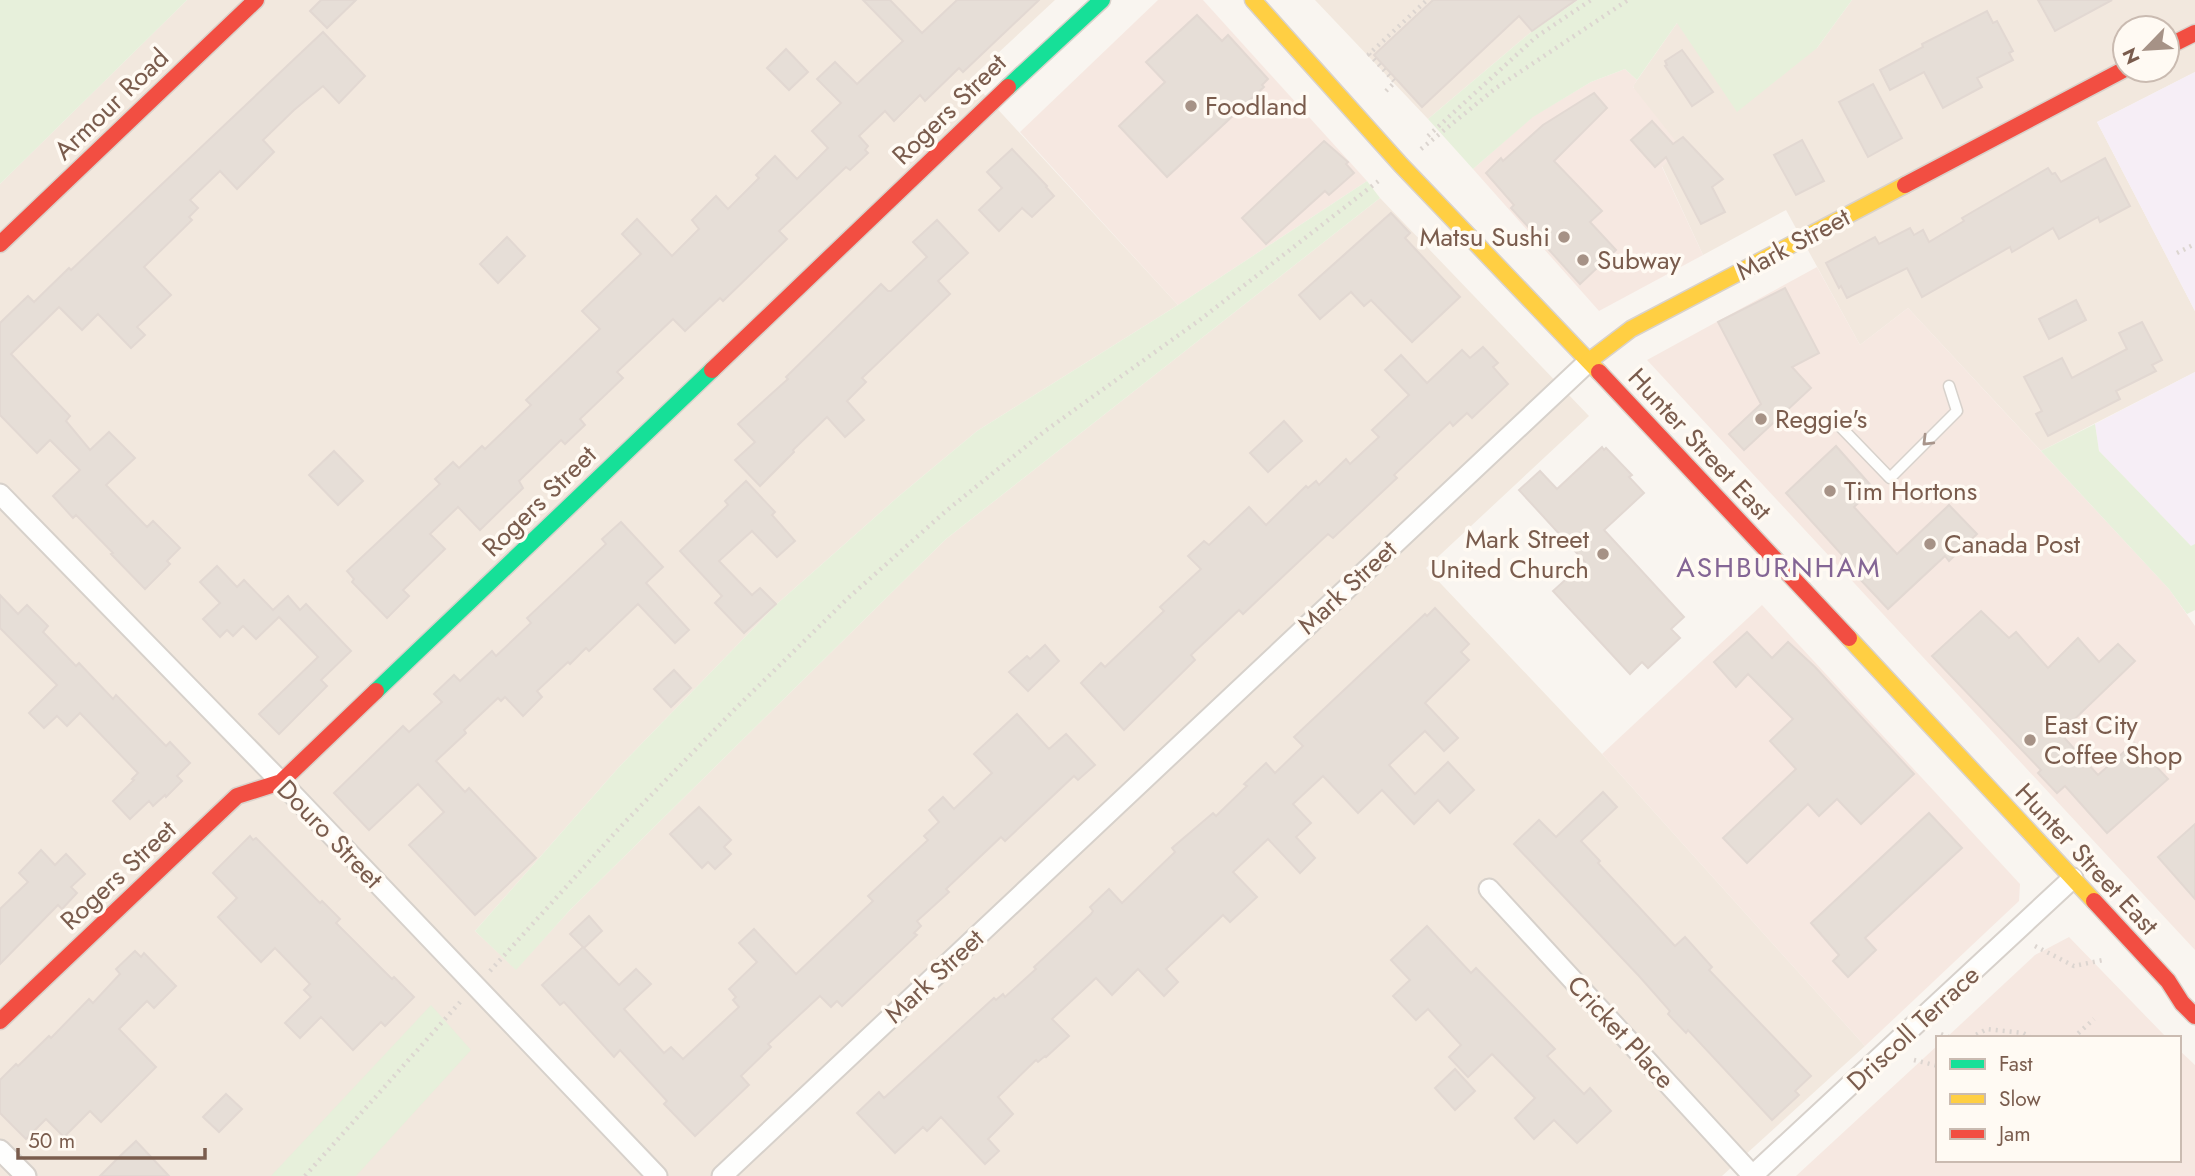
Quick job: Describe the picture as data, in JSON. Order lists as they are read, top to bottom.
{
  "streets": {
    "street": [
      "Armour Road",
      "Rogers Street",
      "Mark Street",
      "Hunter Street East",
      "Douro Street",
      "Driscoll Terrace",
      "Cricket Place"
    ]
  },
  "crossings": [
    ["Rogers Street", "Douro Street"],
    ["Mark Street", "Hunter Street East"],
    ["Hunter Street East", "Driscoll Terrace"],
    ["Driscoll Terrace", "Cricket Place"]
  ],
  "districts": ["ASHBURNHAM"],
  "places": [
    "Foodland",
    "Matsu Sushi",
    "Subway",
    "Reggie's",
    "Tim Hortons",
    "Canada Post",
    "Mark Street United Church",
    "East City Coffee Shop"
  ],
  "legend": ["Fast", "Slow", "Jam"],
  "scale_bar": "50 m",
  "north": "bottom left"
}
